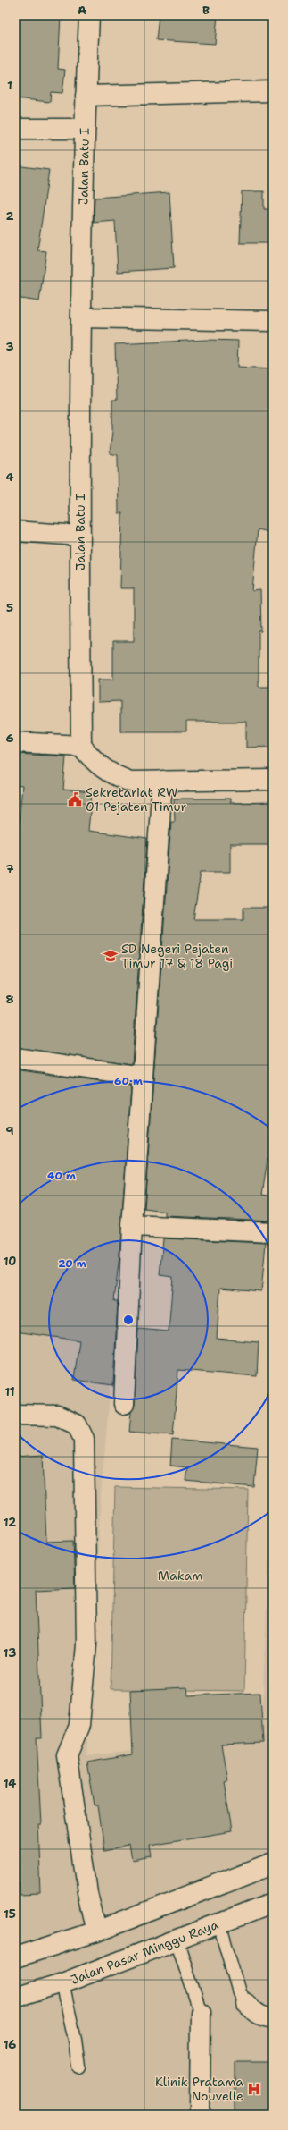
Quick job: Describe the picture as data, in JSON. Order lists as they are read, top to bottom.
{
  "streets": {
    "street": ["Jalan Batu I", "Jalan Pasar Minggu Raya"]
  },
  "parks": ["Makam"],
  "places": {
    "public building": ["Sekretariat RW 01 Pejaten Timur"],
    "school or university": ["SD Negeri Pejaten Timur 17 & 18 Pagi"],
    "hospital": ["Klinik Pratama Nouvelle"]
  },
  "grid": {
    "columns": ["A", "B"],
    "rows": [
      "1",
      "2",
      "3",
      "4",
      "5",
      "6",
      "7",
      "8",
      "9",
      "10",
      "11",
      "12",
      "13",
      "14",
      "15",
      "16"
    ]
  },
  "rings": ["60 m", "40 m", "20 m"]
}
